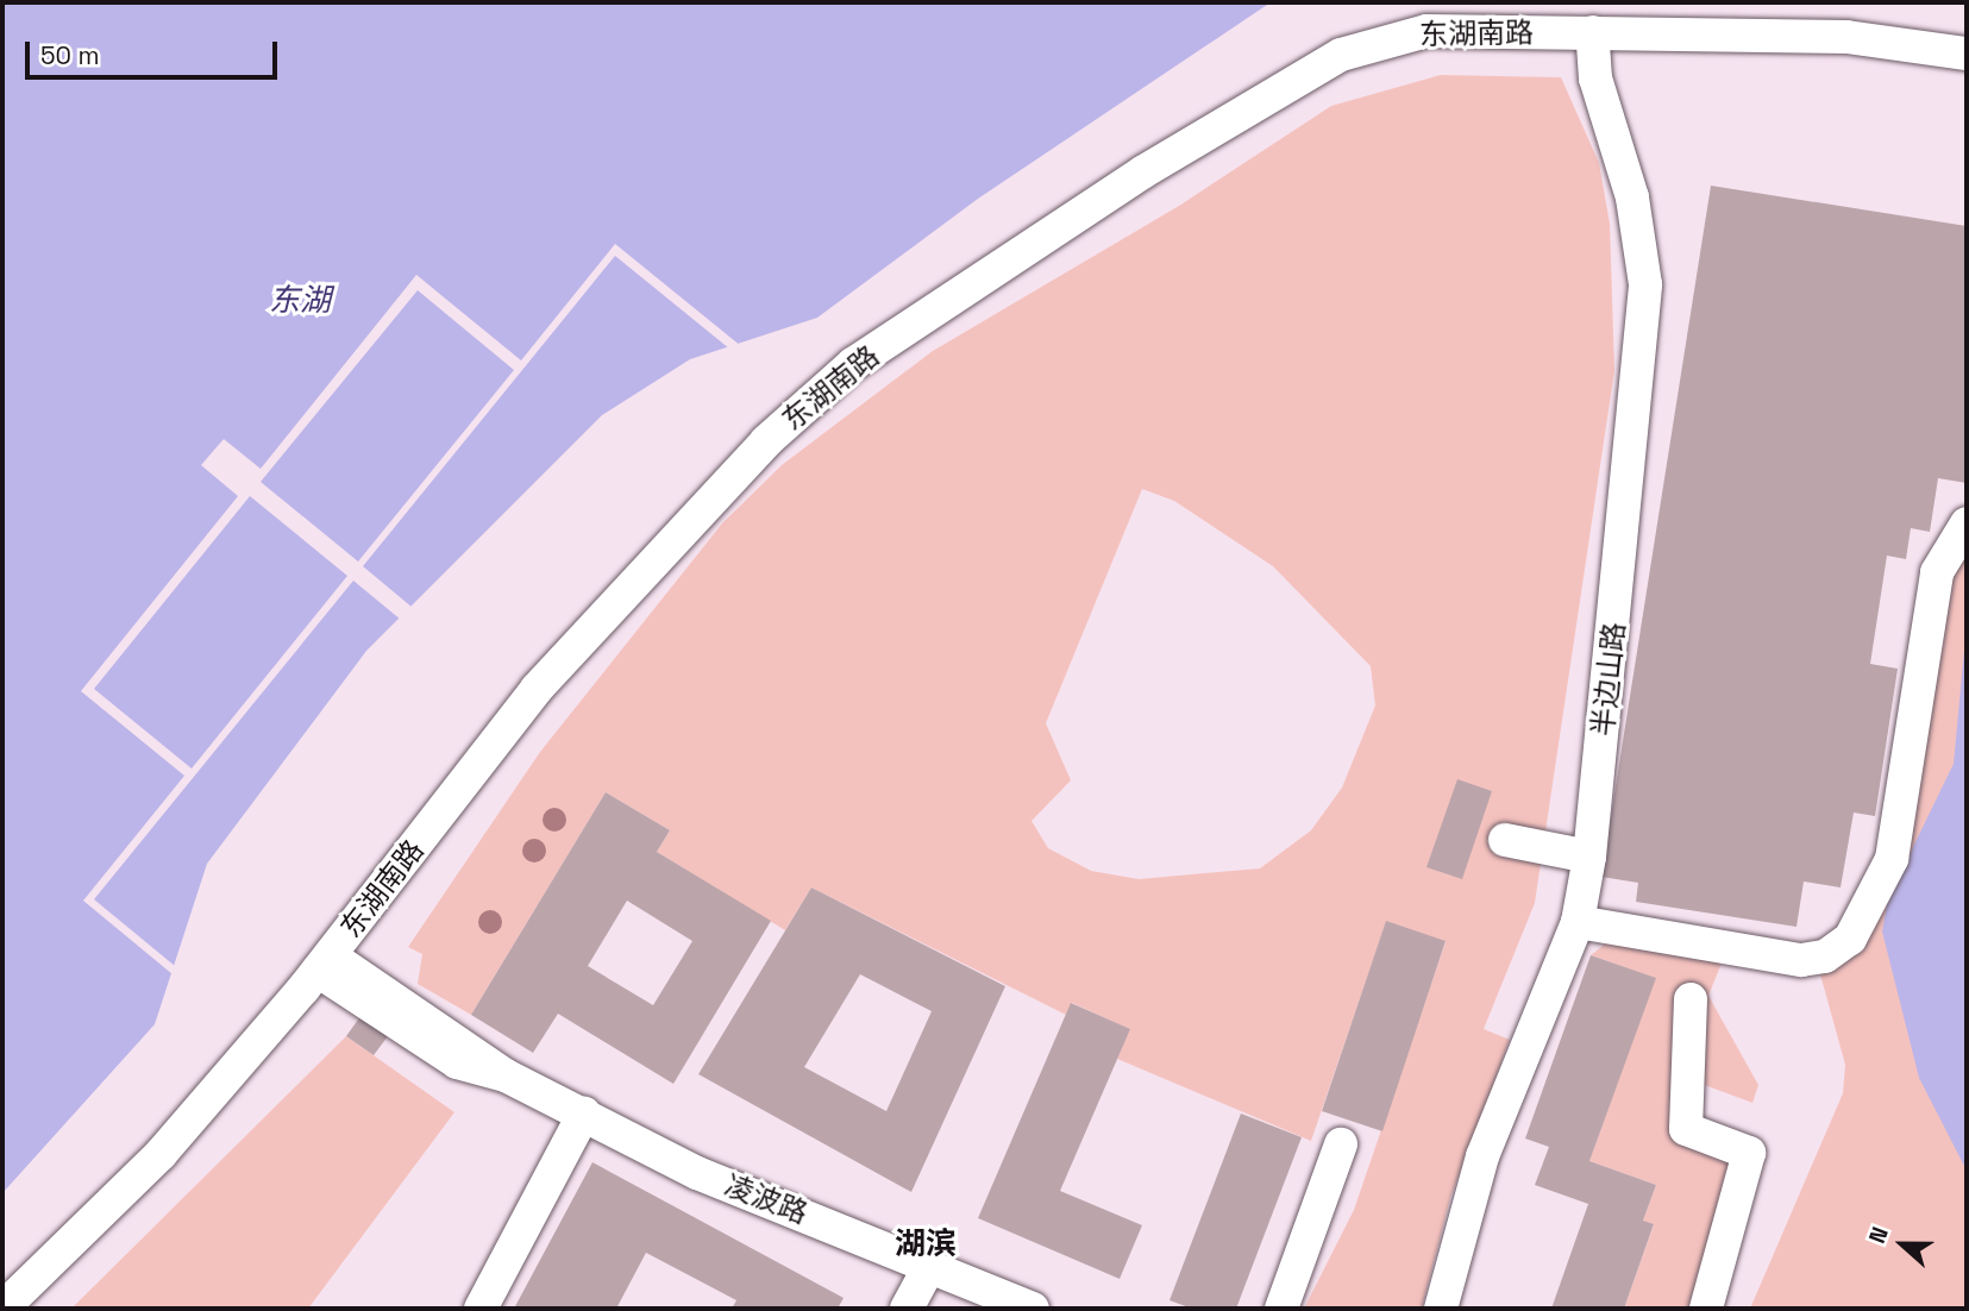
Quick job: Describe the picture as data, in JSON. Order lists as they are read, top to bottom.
{
  "streets": {
    "street": ["东湖南路", "半边山路", "凌波路"]
  },
  "crossings": [
    ["东湖南路", "半边山路"],
    ["东湖南路", "凌波路"]
  ],
  "districts": ["湖滨"],
  "water": ["东湖"],
  "scale_bar": "50 m",
  "north": "left"
}
